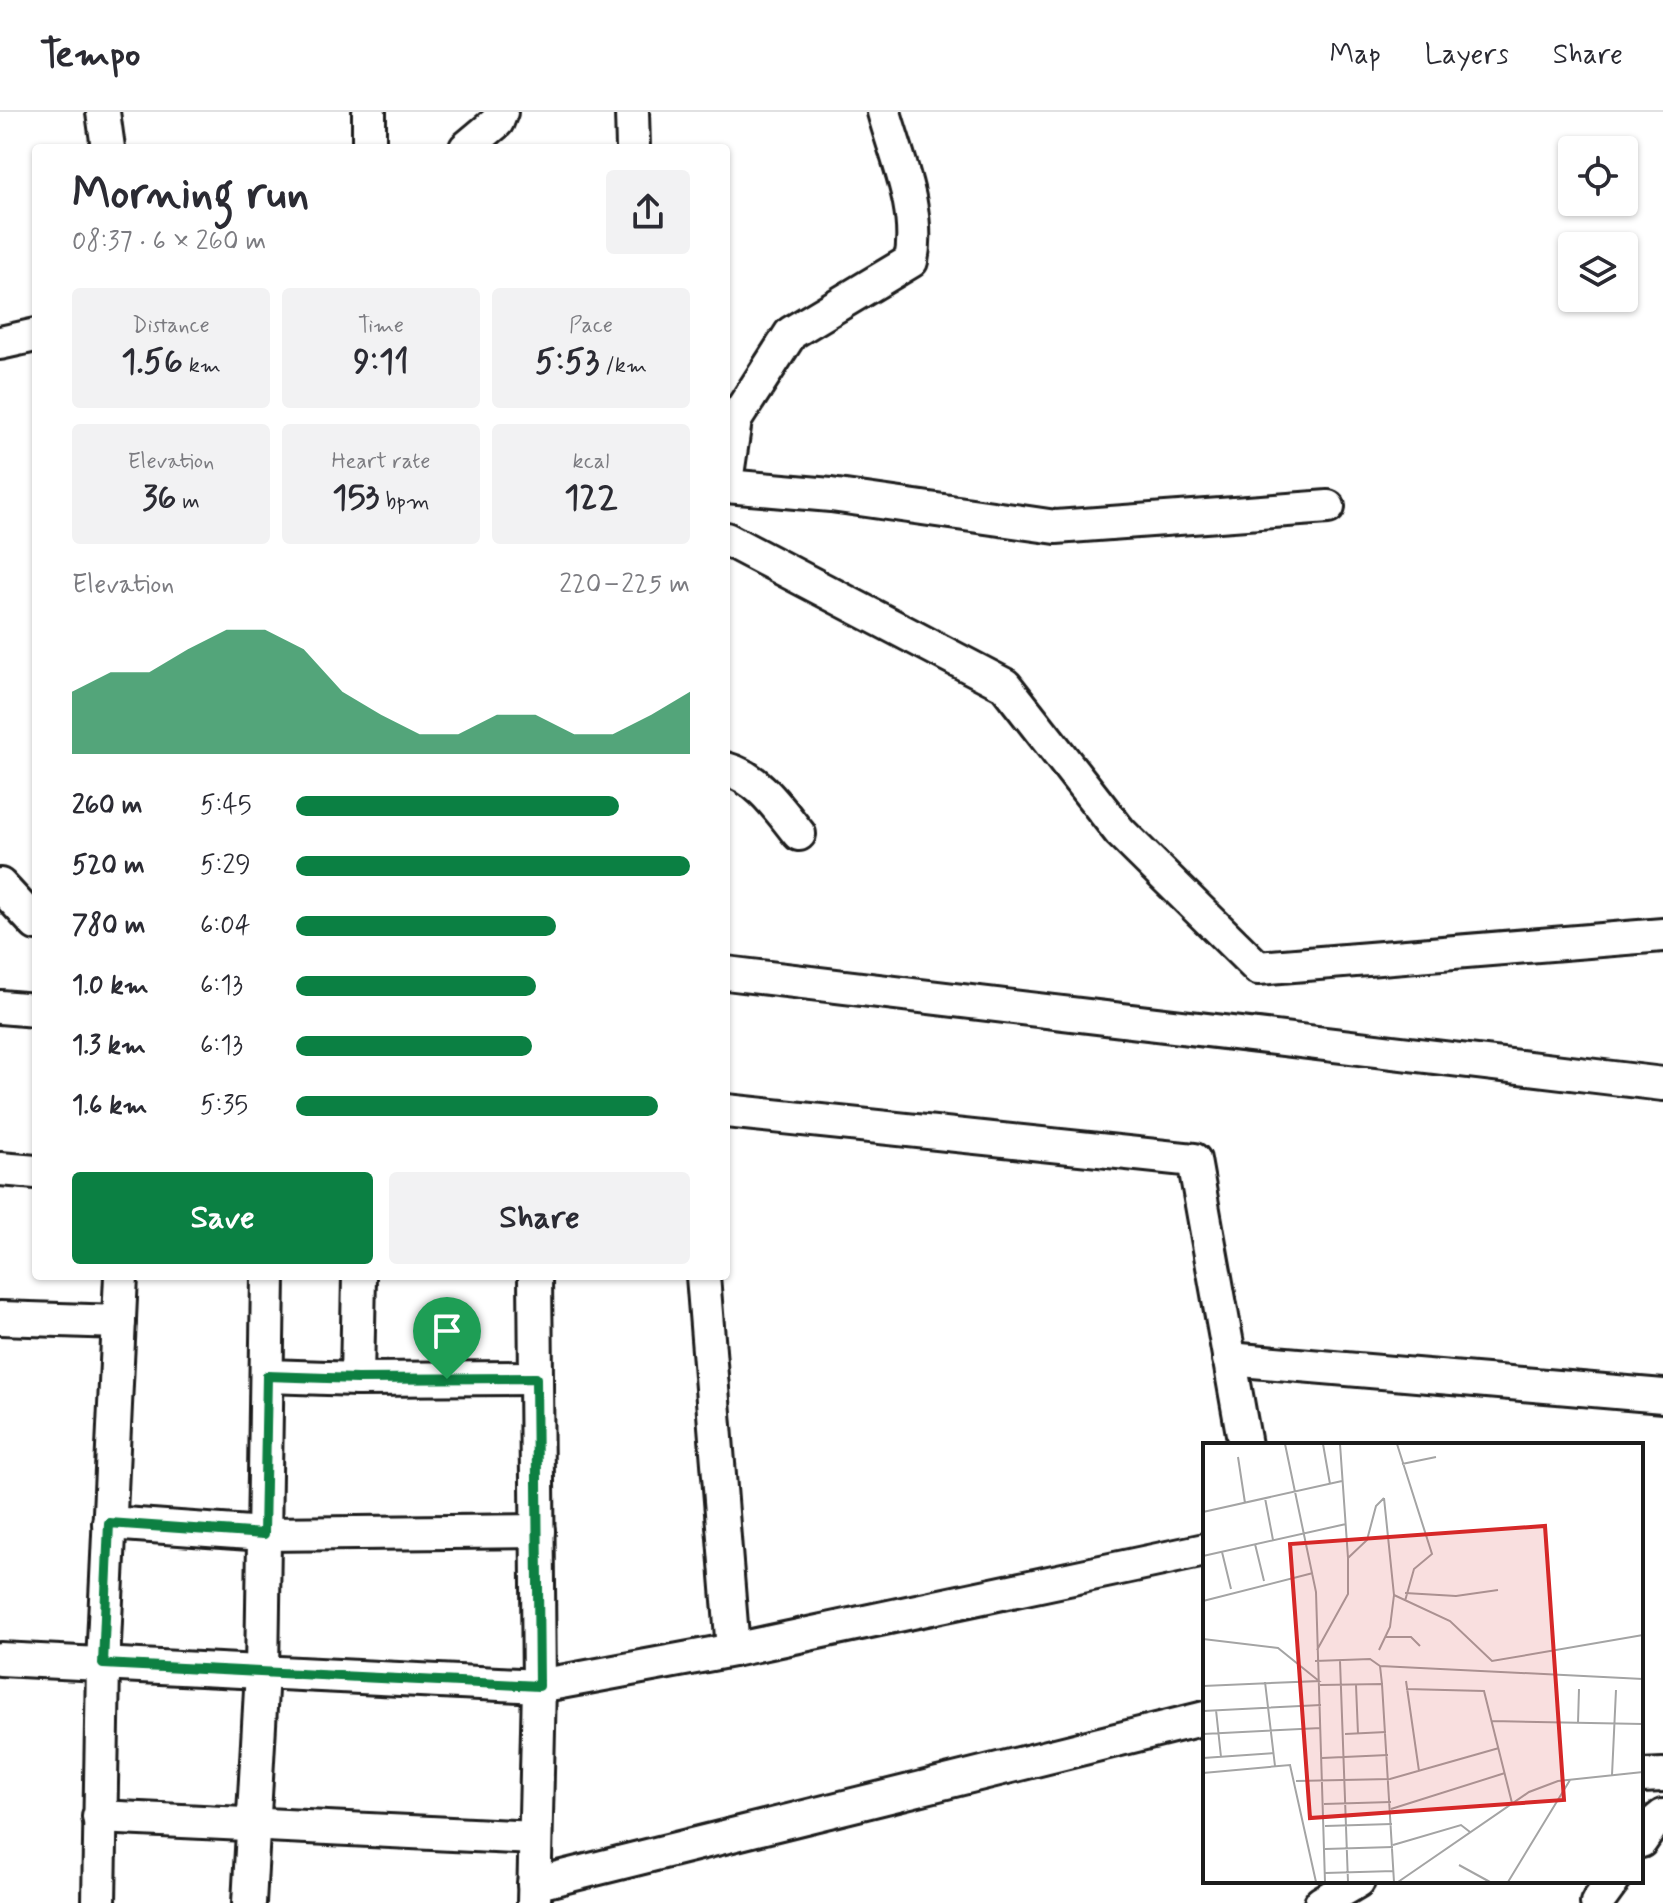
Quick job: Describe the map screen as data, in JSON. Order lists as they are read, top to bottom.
{
  "page": {
    "header": "Tempo",
    "nav": ["Map", "Layers", "Share"],
    "heading": ["Morning run", "08:37 · 6 × 260 m"],
    "stats": [
      ["Distance", "1.56 km"],
      ["Time", "9:11"],
      ["Pace", "5:53 /km"],
      ["Elevation", "36 m"],
      ["Heart rate", "153 bpm"],
      ["kcal", "122"]
    ],
    "chart": ["Elevation", "220–225 m"],
    "list": [
      {
        "name": "260 m",
        "note": "5:45"
      },
      {
        "name": "520 m",
        "note": "5:29"
      },
      {
        "name": "780 m",
        "note": "6:04"
      },
      {
        "name": "1.0 km",
        "note": "6:13"
      },
      {
        "name": "1.3 km",
        "note": "6:13"
      },
      {
        "name": "1.6 km",
        "note": "5:35"
      }
    ],
    "buttons": ["Save", "Share"]
  }
}
